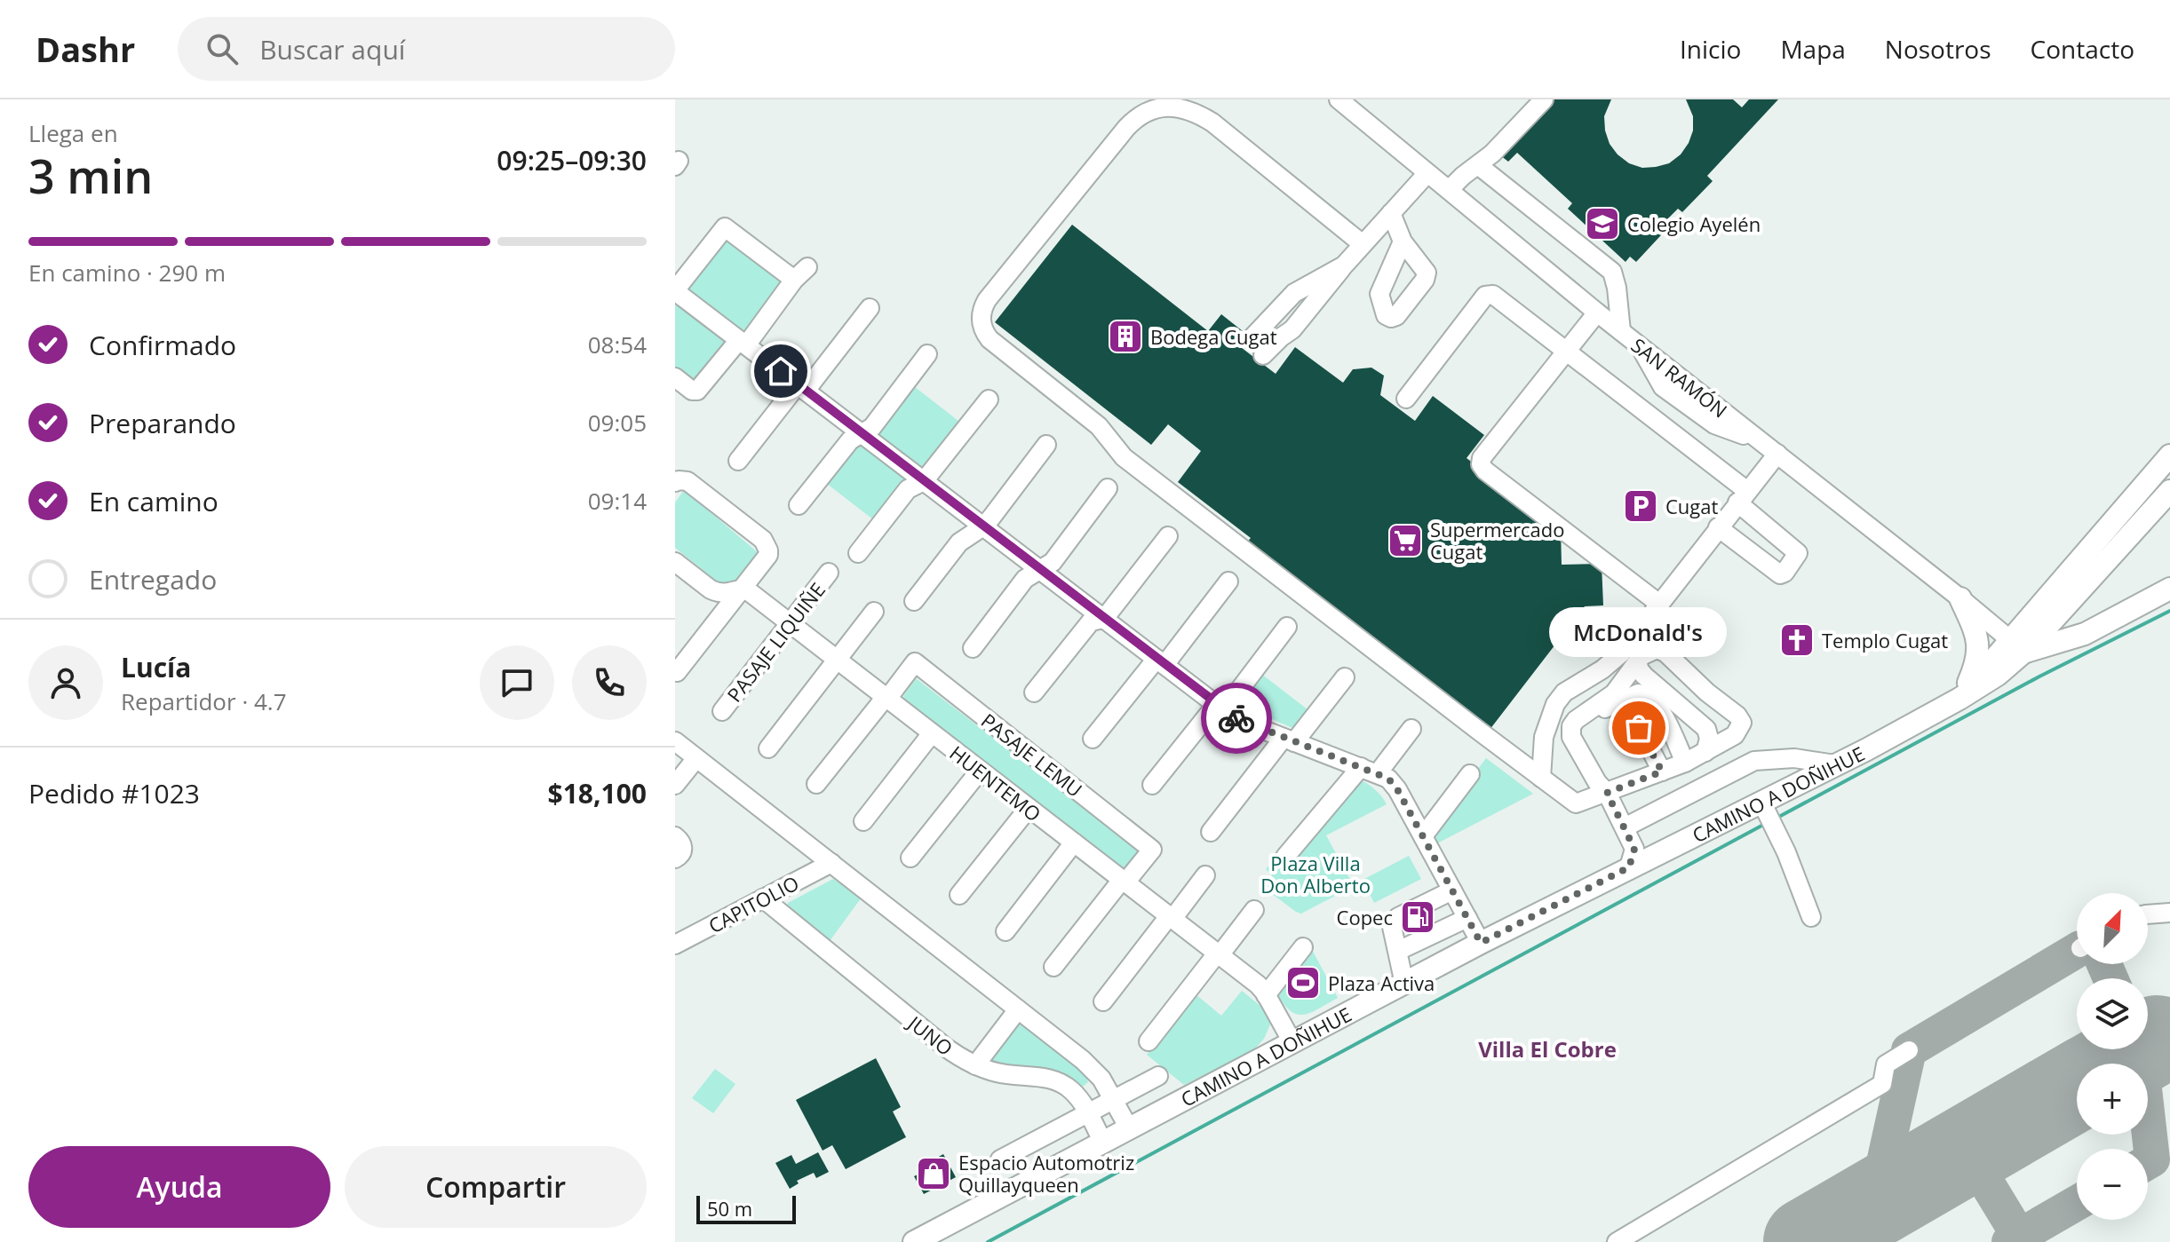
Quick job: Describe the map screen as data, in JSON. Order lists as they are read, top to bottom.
{
  "streets": {
    "main road": ["CAMINO A DOÑIHUE"],
    "street": [
      "SAN RAMÓN",
      "PASAJE LIQUIÑE",
      "PASAJE LEMU",
      "HUENTEMO",
      "CAPITOLIO",
      "JUNO"
    ]
  },
  "crossings": [
    ["SAN RAMÓN", "CAMINO A DOÑIHUE"],
    ["PASAJE LIQUIÑE", "HUENTEMO"],
    ["PASAJE LEMU", "HUENTEMO"],
    ["HUENTEMO", "CAMINO A DOÑIHUE"],
    ["CAMINO A DOÑIHUE", "JUNO"],
    ["CAPITOLIO", "JUNO"]
  ],
  "districts": ["Villa El Cobre"],
  "parks": ["Plaza Villa Don Alberto"],
  "places": {
    "school or university": ["Colegio Ayelén"],
    "building": ["Bodega Cugat"],
    "parking": ["Cugat"],
    "supermarket": ["Supermercado Cugat"],
    "church": ["Templo Cugat"],
    "other": ["McDonald's"],
    "fuel station": ["Copec"],
    "sports": ["Plaza Activa"],
    "shop": ["Espacio Automotriz Quillayqueen"]
  },
  "scale_bar": "50 m",
  "north": "top right",
  "page": {
    "header": "Dashr",
    "search": "Buscar aquí",
    "nav": [
      "Inicio",
      "Mapa",
      "Nosotros",
      "Contacto"
    ],
    "heading": ["3 min", "Llega en", "09:25–09:30"],
    "panel": [
      "Lucía",
      "Repartidor · 4.7",
      "Pedido #1023",
      "$18,100"
    ],
    "bar": "En camino · 290 m",
    "list": [
      ["Confirmado", "08:54"],
      ["Preparando", "09:05"],
      ["En camino", "09:14"],
      "Entregado"
    ],
    "bubble": "McDonald's",
    "map_buttons": ["+", "−"],
    "buttons": ["Ayuda", "Compartir"],
    "scale": "50 m"
  }
}
